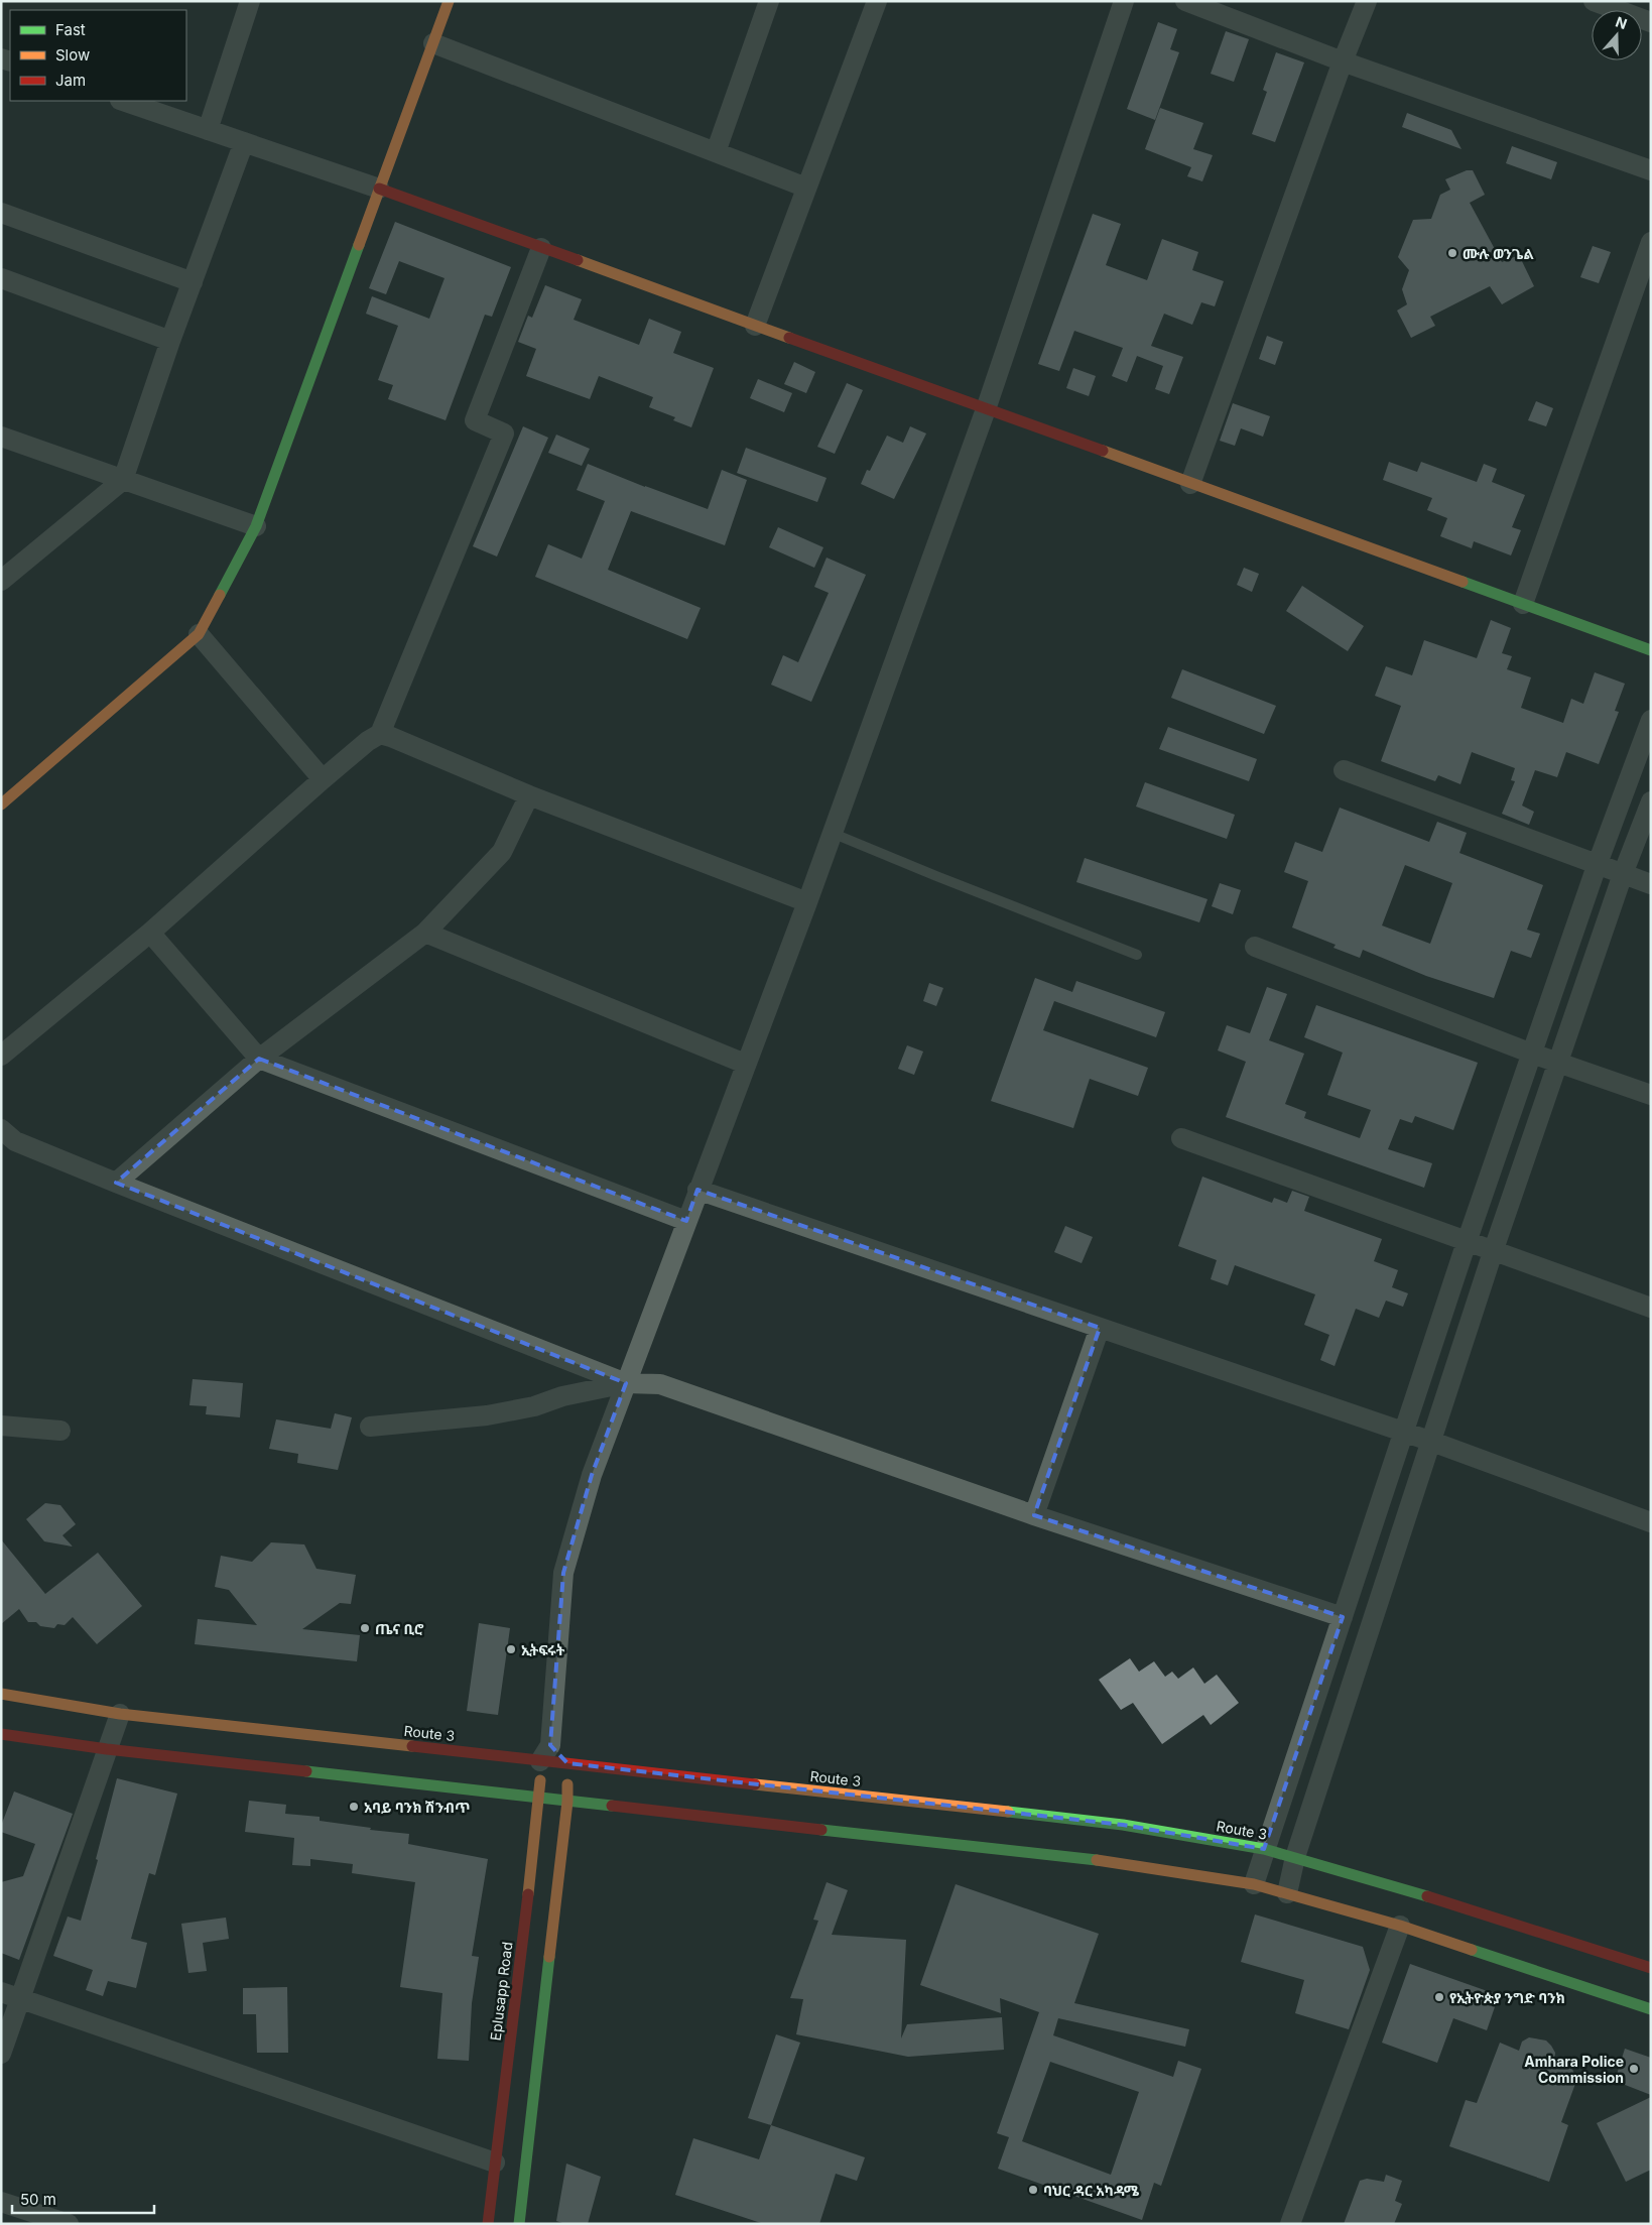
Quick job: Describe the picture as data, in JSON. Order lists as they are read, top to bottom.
{
  "streets": {
    "main road": ["Route 3", "Eplusapp Road"]
  },
  "crossings": [
    ["Route 3", "Eplusapp Road"]
  ],
  "places": [
    "ሙሉ ወንጌል",
    "ጤና ቢሮ",
    "ኢትፍሩት",
    "አባይ ባንክ ሽንብጥ",
    "የኢትዮጵያ ንግድ ባንክ",
    "Amhara Police Commission",
    "ባህር ዳር አካዳሜ"
  ],
  "legend": ["Fast", "Slow", "Jam"],
  "scale_bar": "50 m",
  "north": "top"
}
